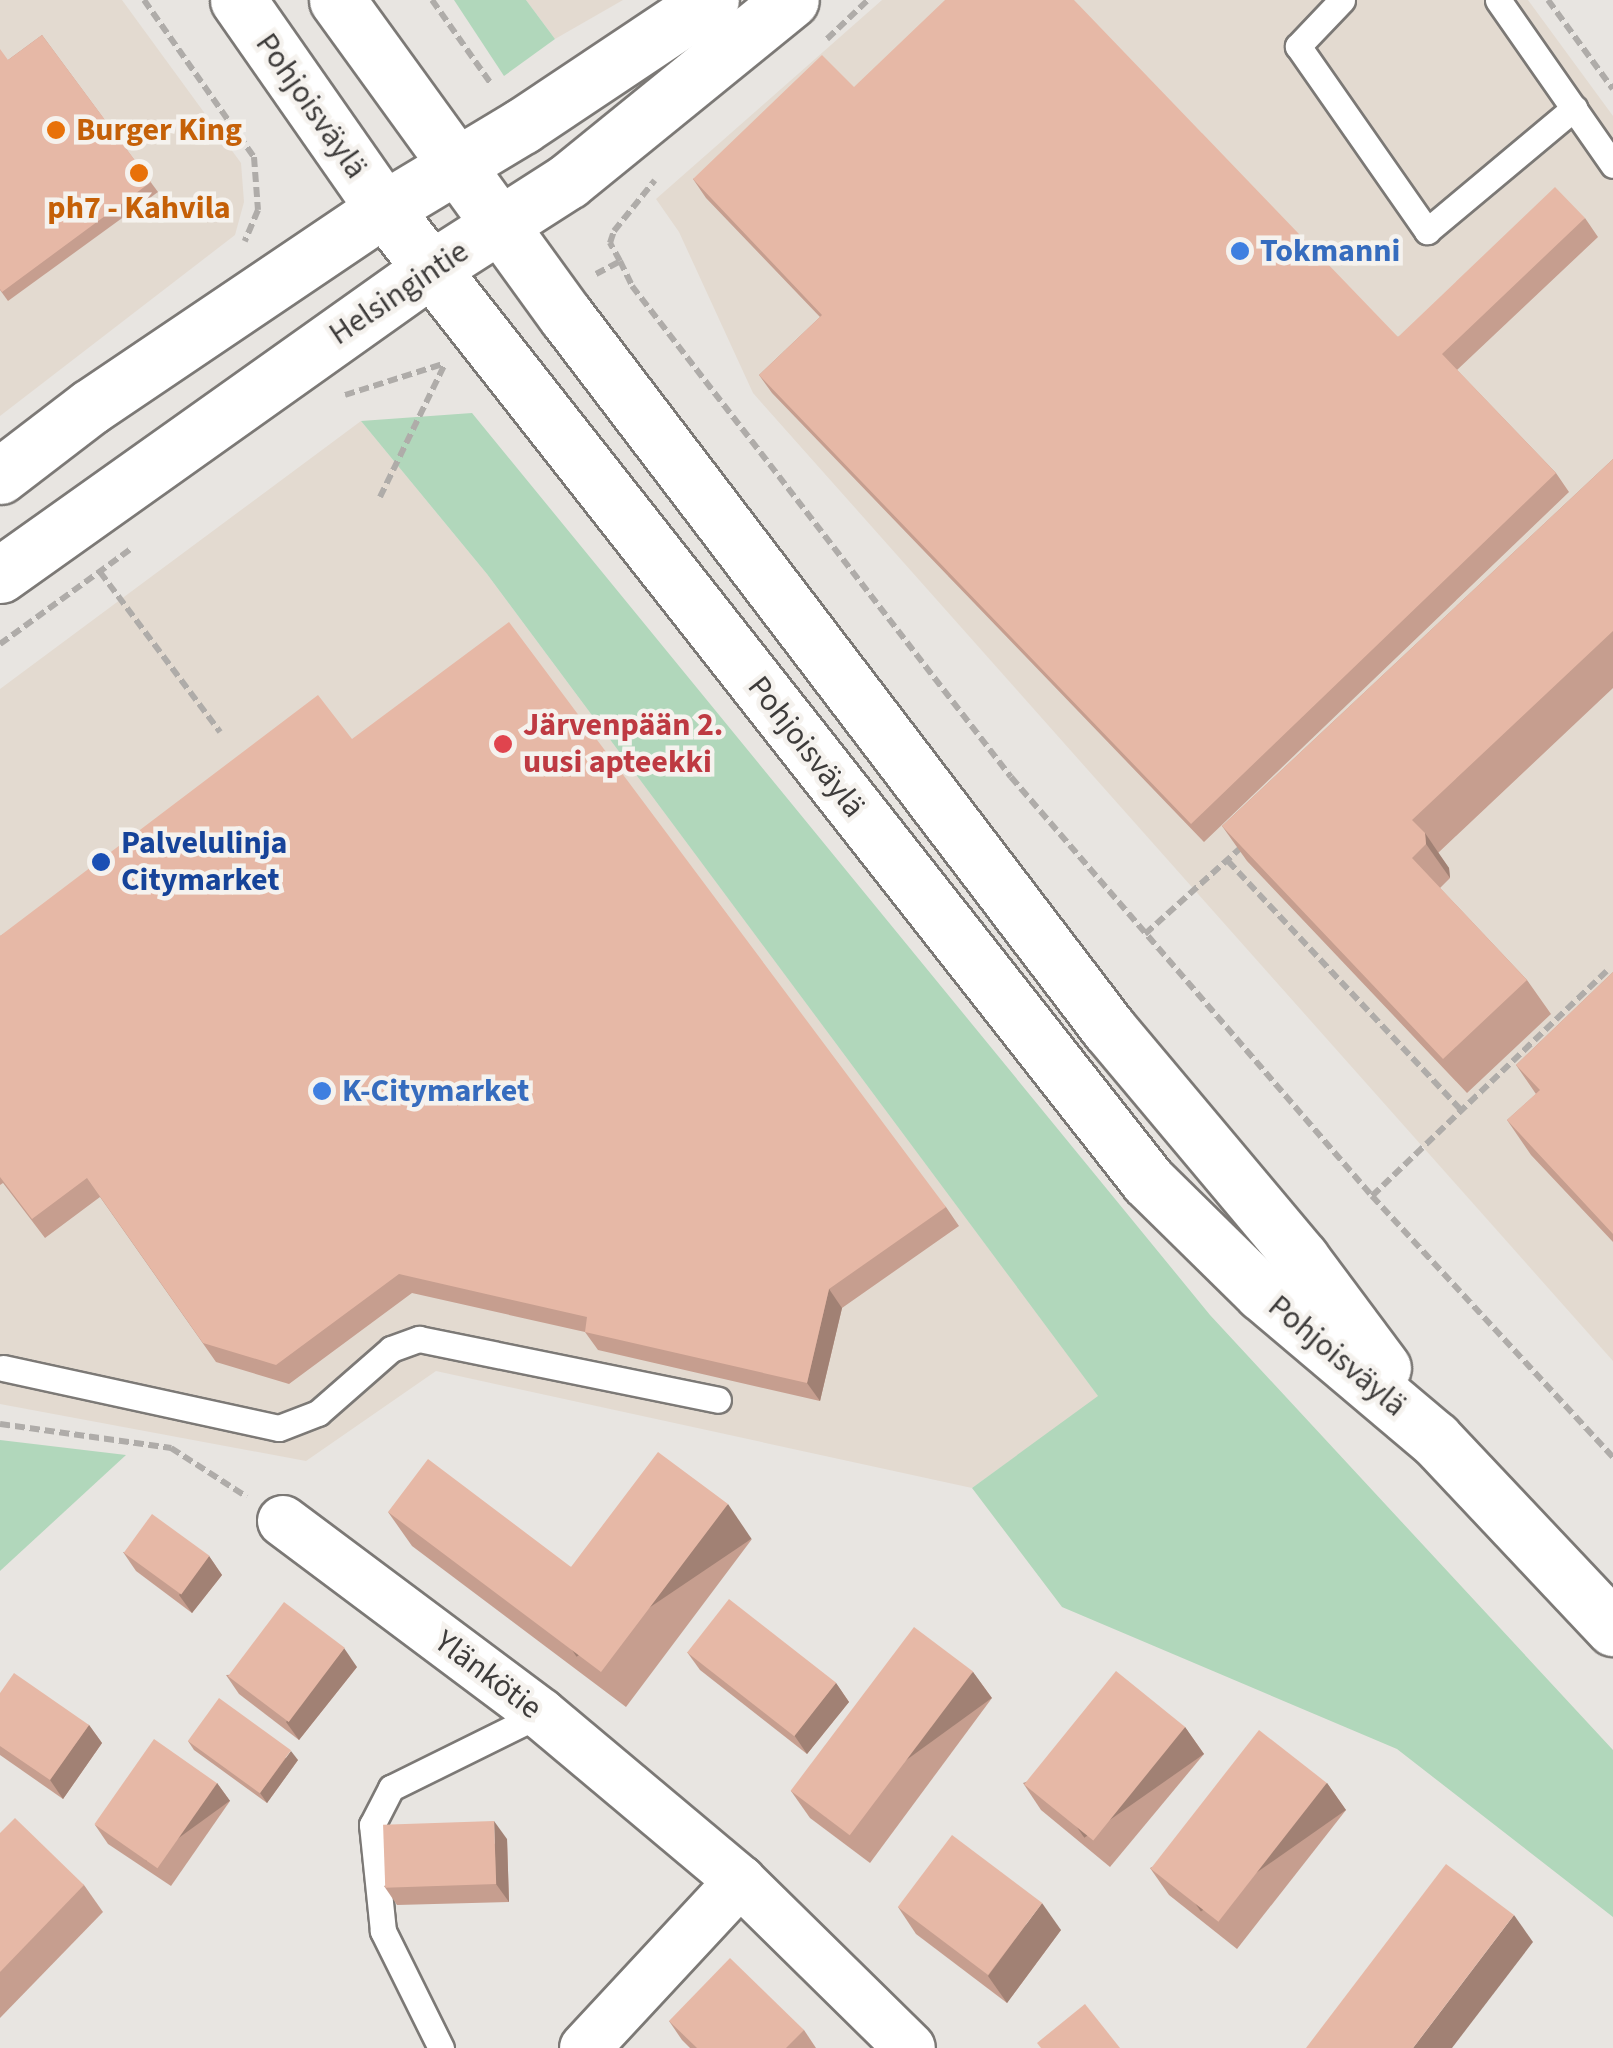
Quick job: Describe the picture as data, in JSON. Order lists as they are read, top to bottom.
{
  "streets": {
    "main road": ["Pohjoisväylä", "Helsingintie"],
    "street": ["Ylänkötie"]
  },
  "crossings": [
    ["Pohjoisväylä", "Helsingintie"]
  ],
  "places": [
    "Burger King",
    "ph7 - Kahvila",
    "Tokmanni",
    "Järvenpään 2. uusi apteekki",
    "Palvelulinja Citymarket",
    "K-Citymarket"
  ]
}
